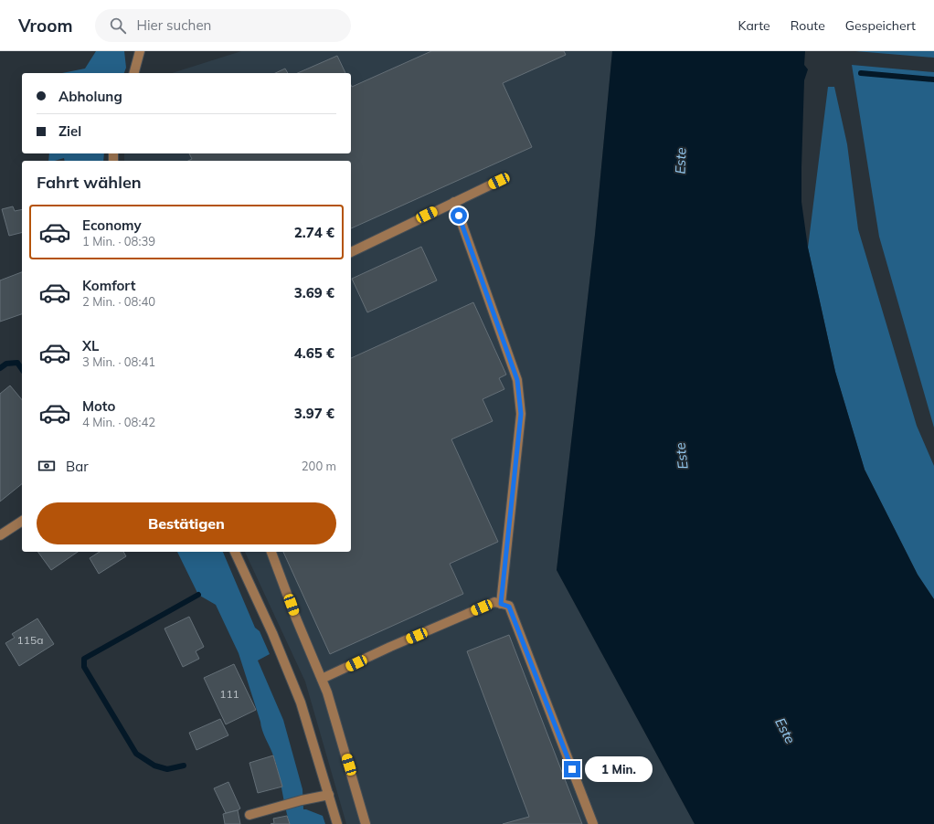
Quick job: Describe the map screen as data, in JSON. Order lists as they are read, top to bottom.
{
  "water": ["Este"],
  "house_numbers": ["115a", "111"],
  "page": {
    "header": "Vroom",
    "search": "Hier suchen",
    "nav": ["Karte", "Route", "Gespeichert"],
    "banner": ["Abholung", "Ziel"],
    "heading": "Fahrt wählen",
    "list": [
      {
        "name": "Economy",
        "note": "1 Min. · 08:39",
        "value": "2.74 €"
      },
      {
        "name": "Komfort",
        "note": "2 Min. · 08:40",
        "value": "3.69 €"
      },
      {
        "name": "XL",
        "note": "3 Min. · 08:41",
        "value": "4.65 €"
      },
      {
        "name": "Moto",
        "note": "4 Min. · 08:42",
        "value": "3.97 €"
      }
    ],
    "pay": ["Bar", "200 m"],
    "buttons": "Bestätigen",
    "bubble": "1 Min."
  }
}
